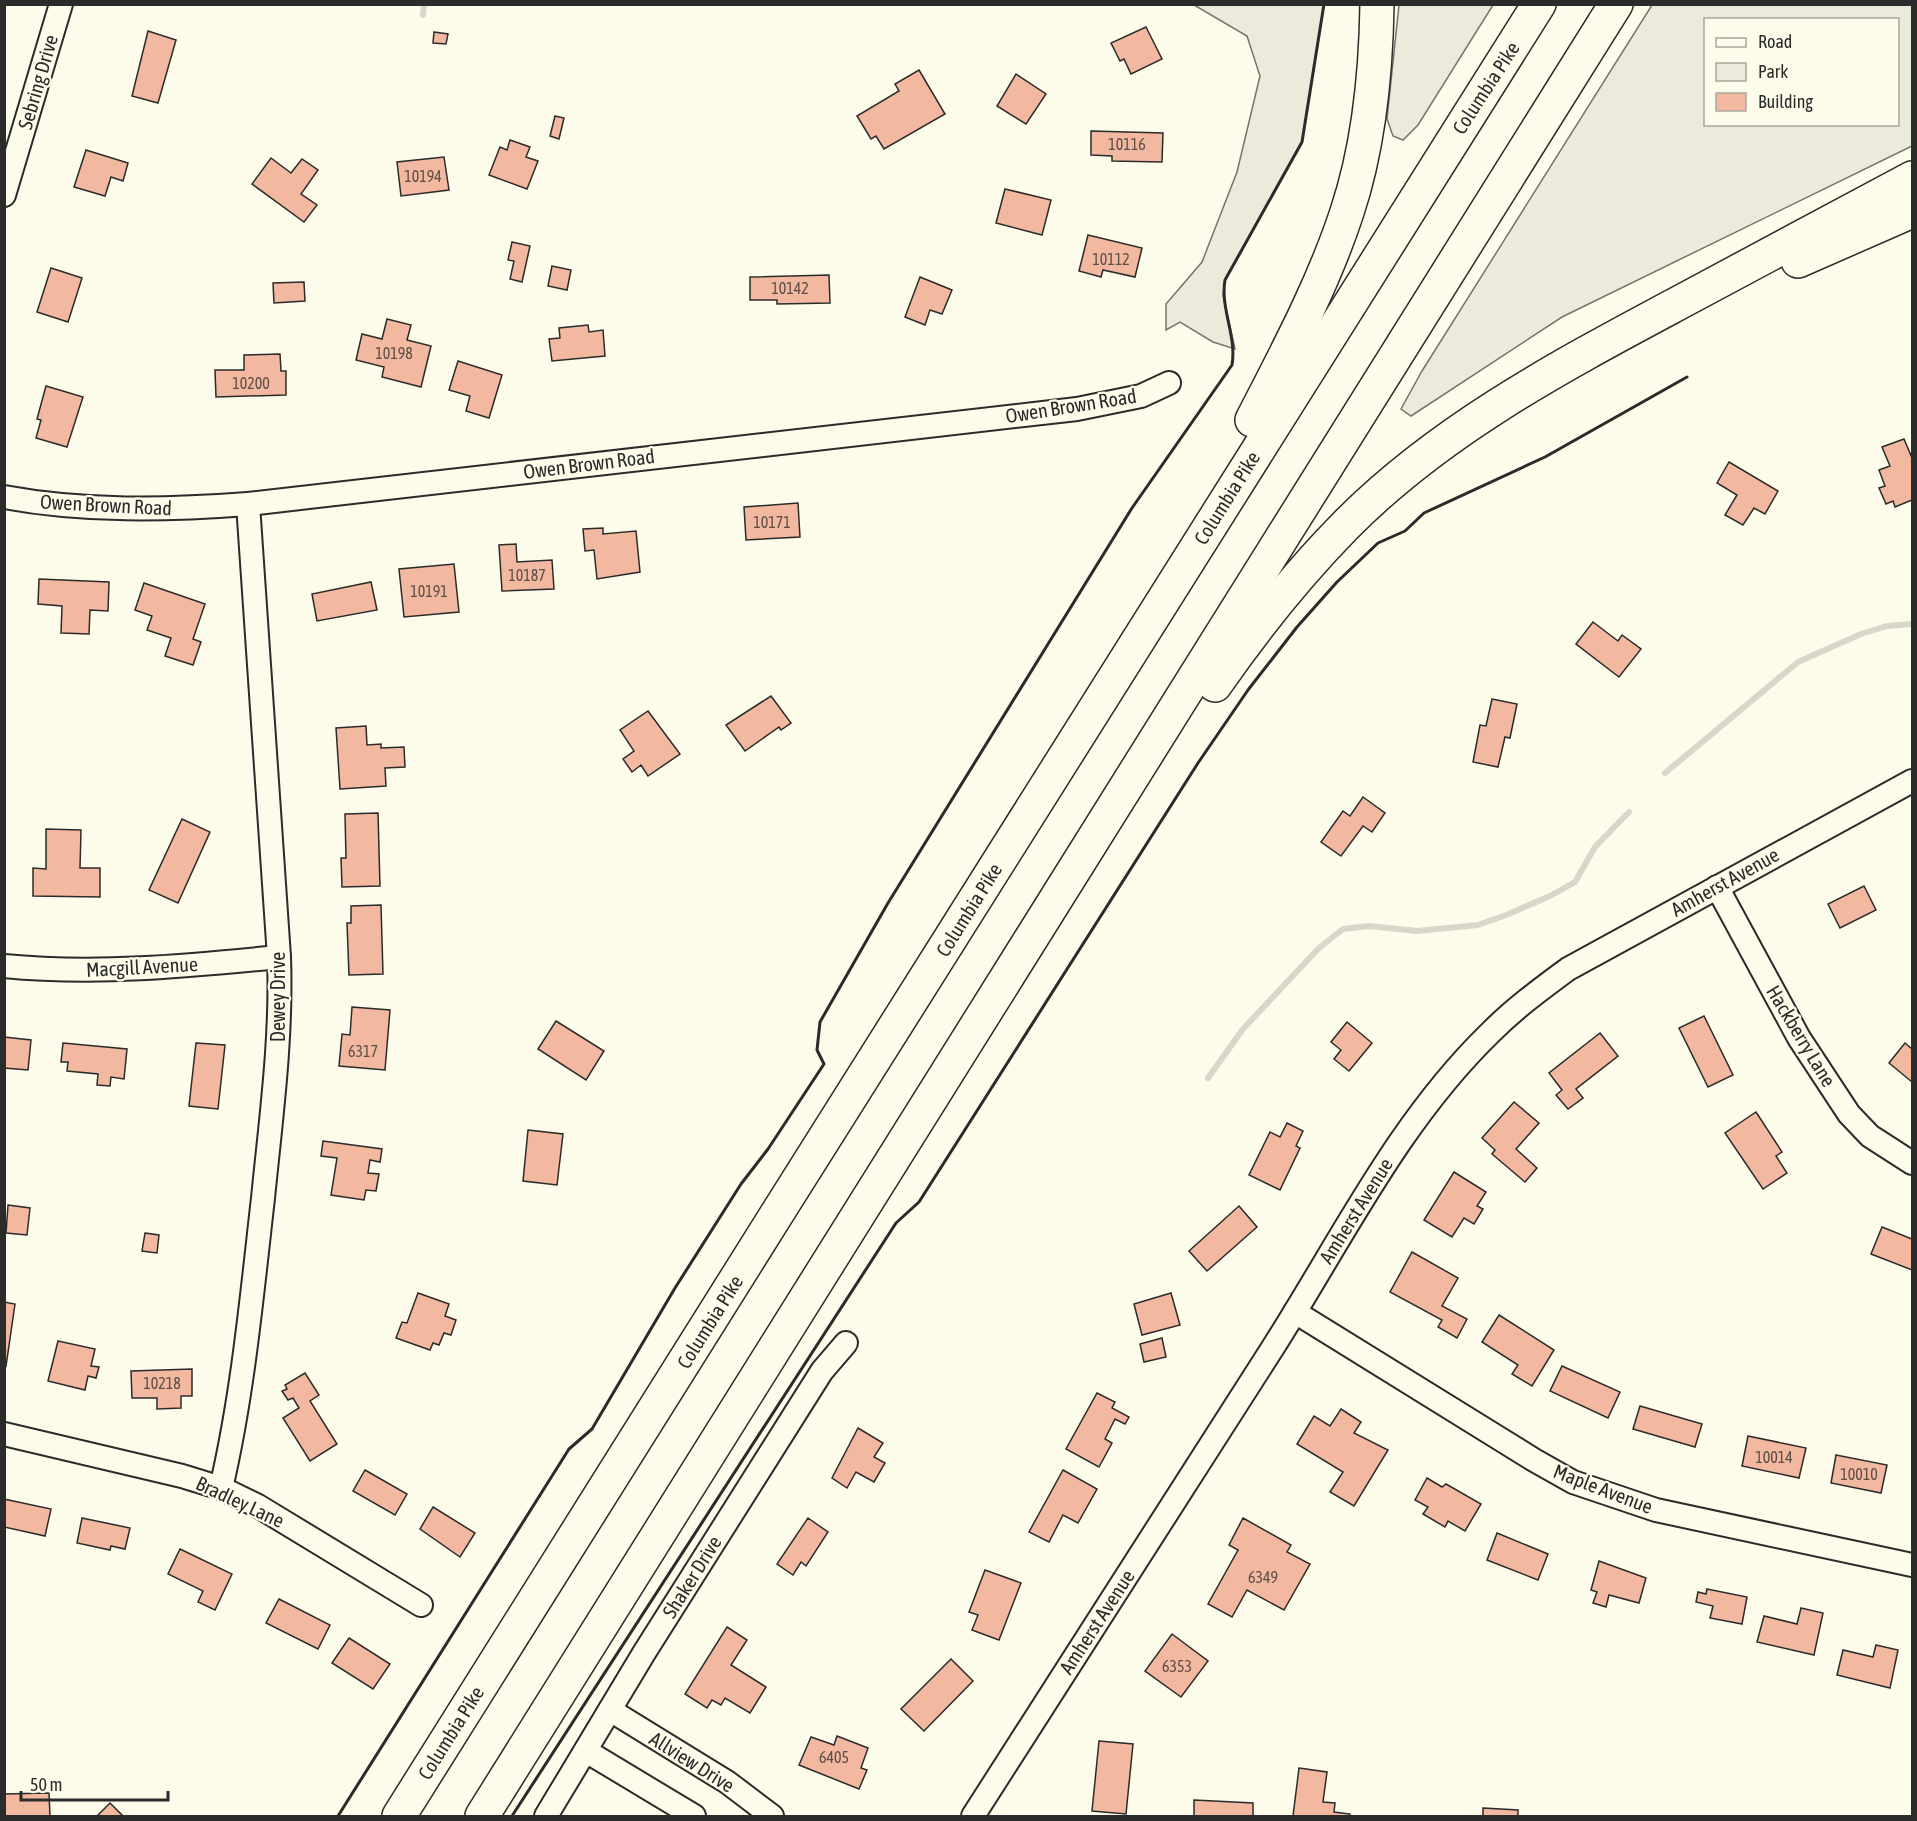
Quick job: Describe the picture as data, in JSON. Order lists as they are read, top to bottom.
{
  "streets": {
    "highway": ["Columbia Pike"],
    "street": [
      "Sebring Drive",
      "Owen Brown Road",
      "Amherst Avenue",
      "Macgill Avenue",
      "Dewey Drive",
      "Hackberry Lane",
      "Maple Avenue",
      "Bradley Lane",
      "Shaker Drive",
      "Allview Drive"
    ]
  },
  "crossings": [
    ["Owen Brown Road", "Dewey Drive"],
    ["Amherst Avenue", "Hackberry Lane"],
    ["Amherst Avenue", "Maple Avenue"],
    ["Macgill Avenue", "Dewey Drive"],
    ["Dewey Drive", "Bradley Lane"],
    ["Shaker Drive", "Allview Drive"]
  ],
  "house_numbers": [
    "10116",
    "10194",
    "10112",
    "10142",
    "10198",
    "10200",
    "10171",
    "10187",
    "10191",
    "6317",
    "10218",
    "10014",
    "10010",
    "6349",
    "6353",
    "6405"
  ],
  "legend": ["Road", "Park", "Building"],
  "scale_bar": "50 m"
}
